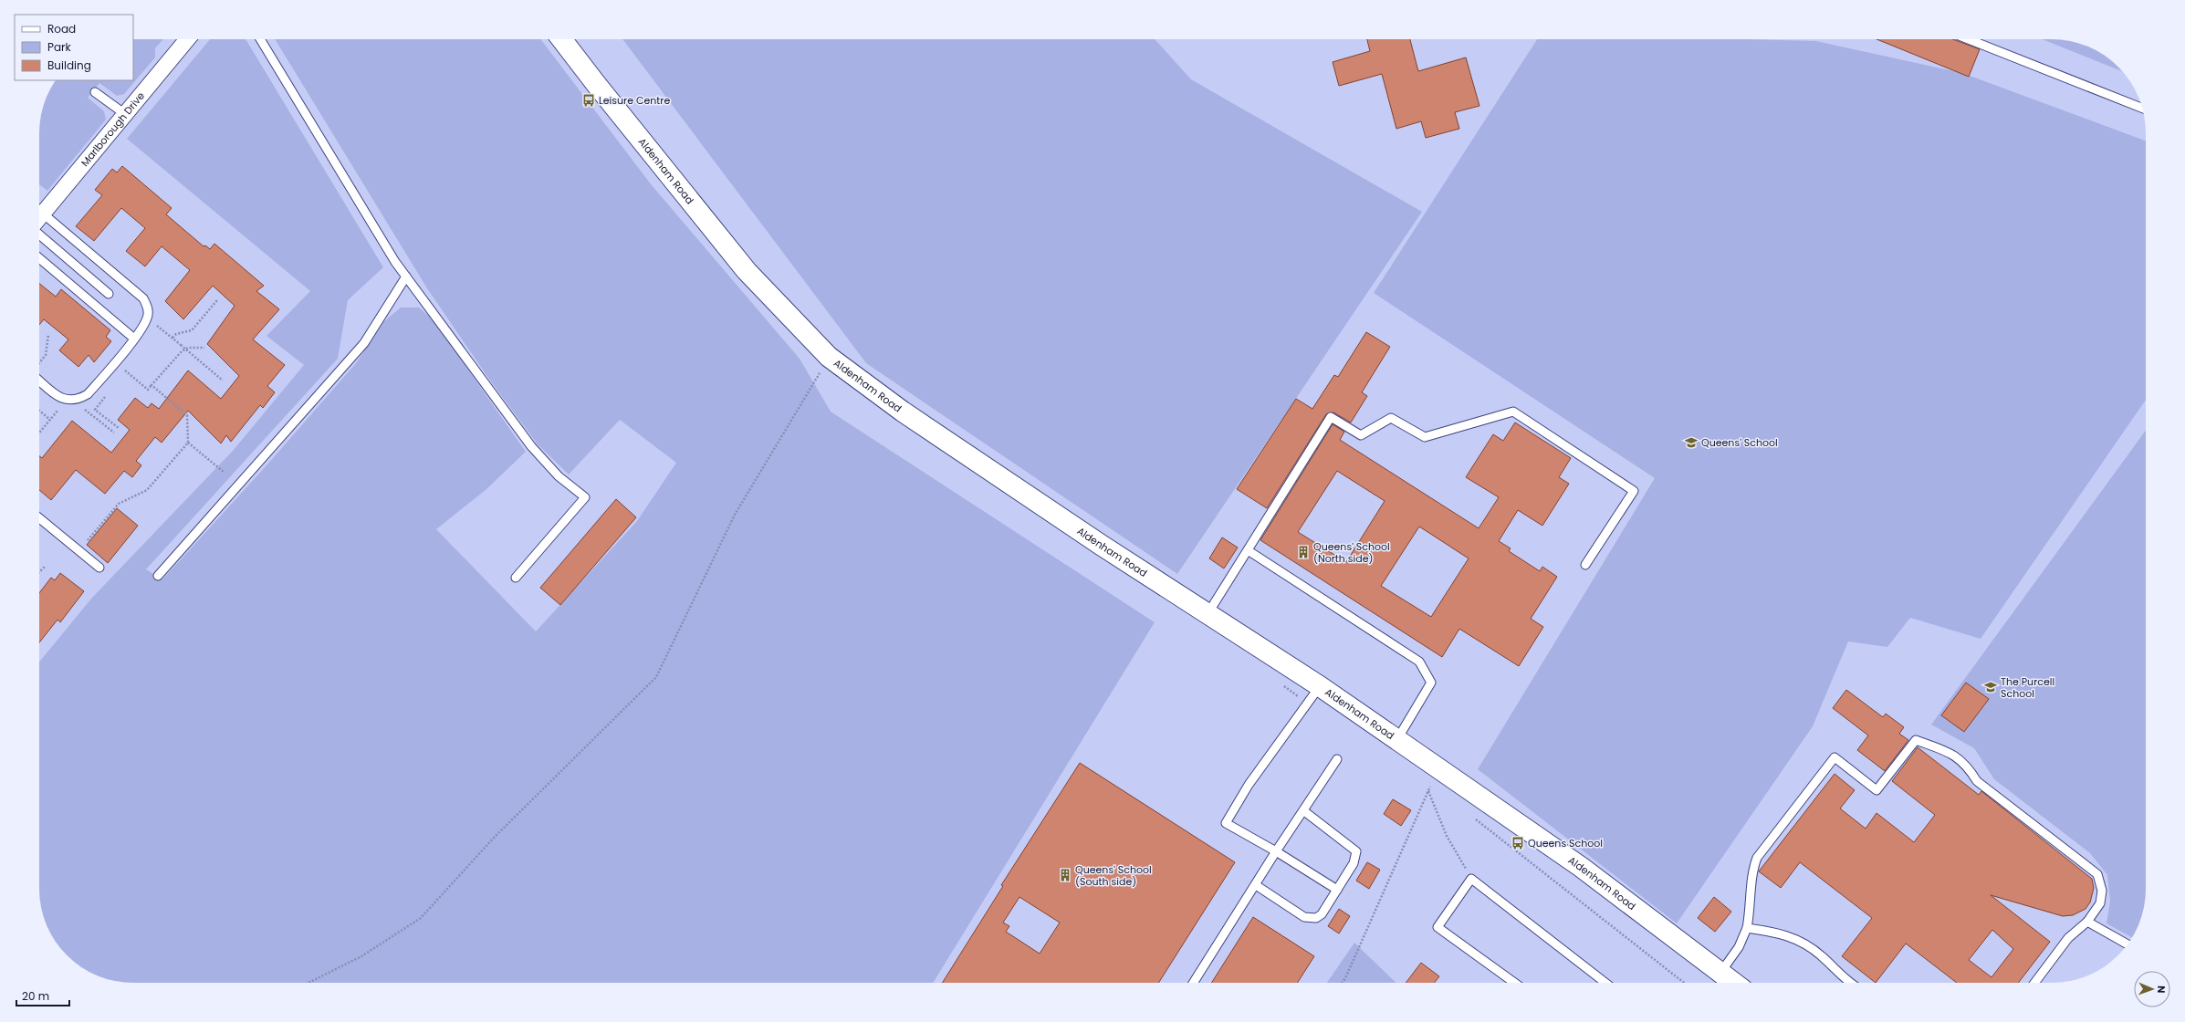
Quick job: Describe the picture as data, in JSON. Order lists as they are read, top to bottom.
{
  "streets": {
    "main road": ["Aldenham Road"],
    "street": ["Marlborough Drive"]
  },
  "places": {
    "bus stop": ["Leisure Centre", "Queens School"],
    "school or university": ["Queens' School", "The Purcell School"],
    "building": ["Queens' School (North side)", "Queens' School (South side)"]
  },
  "legend": ["Road", "Park", "Building"],
  "scale_bar": "20 m",
  "north": "right"
}
